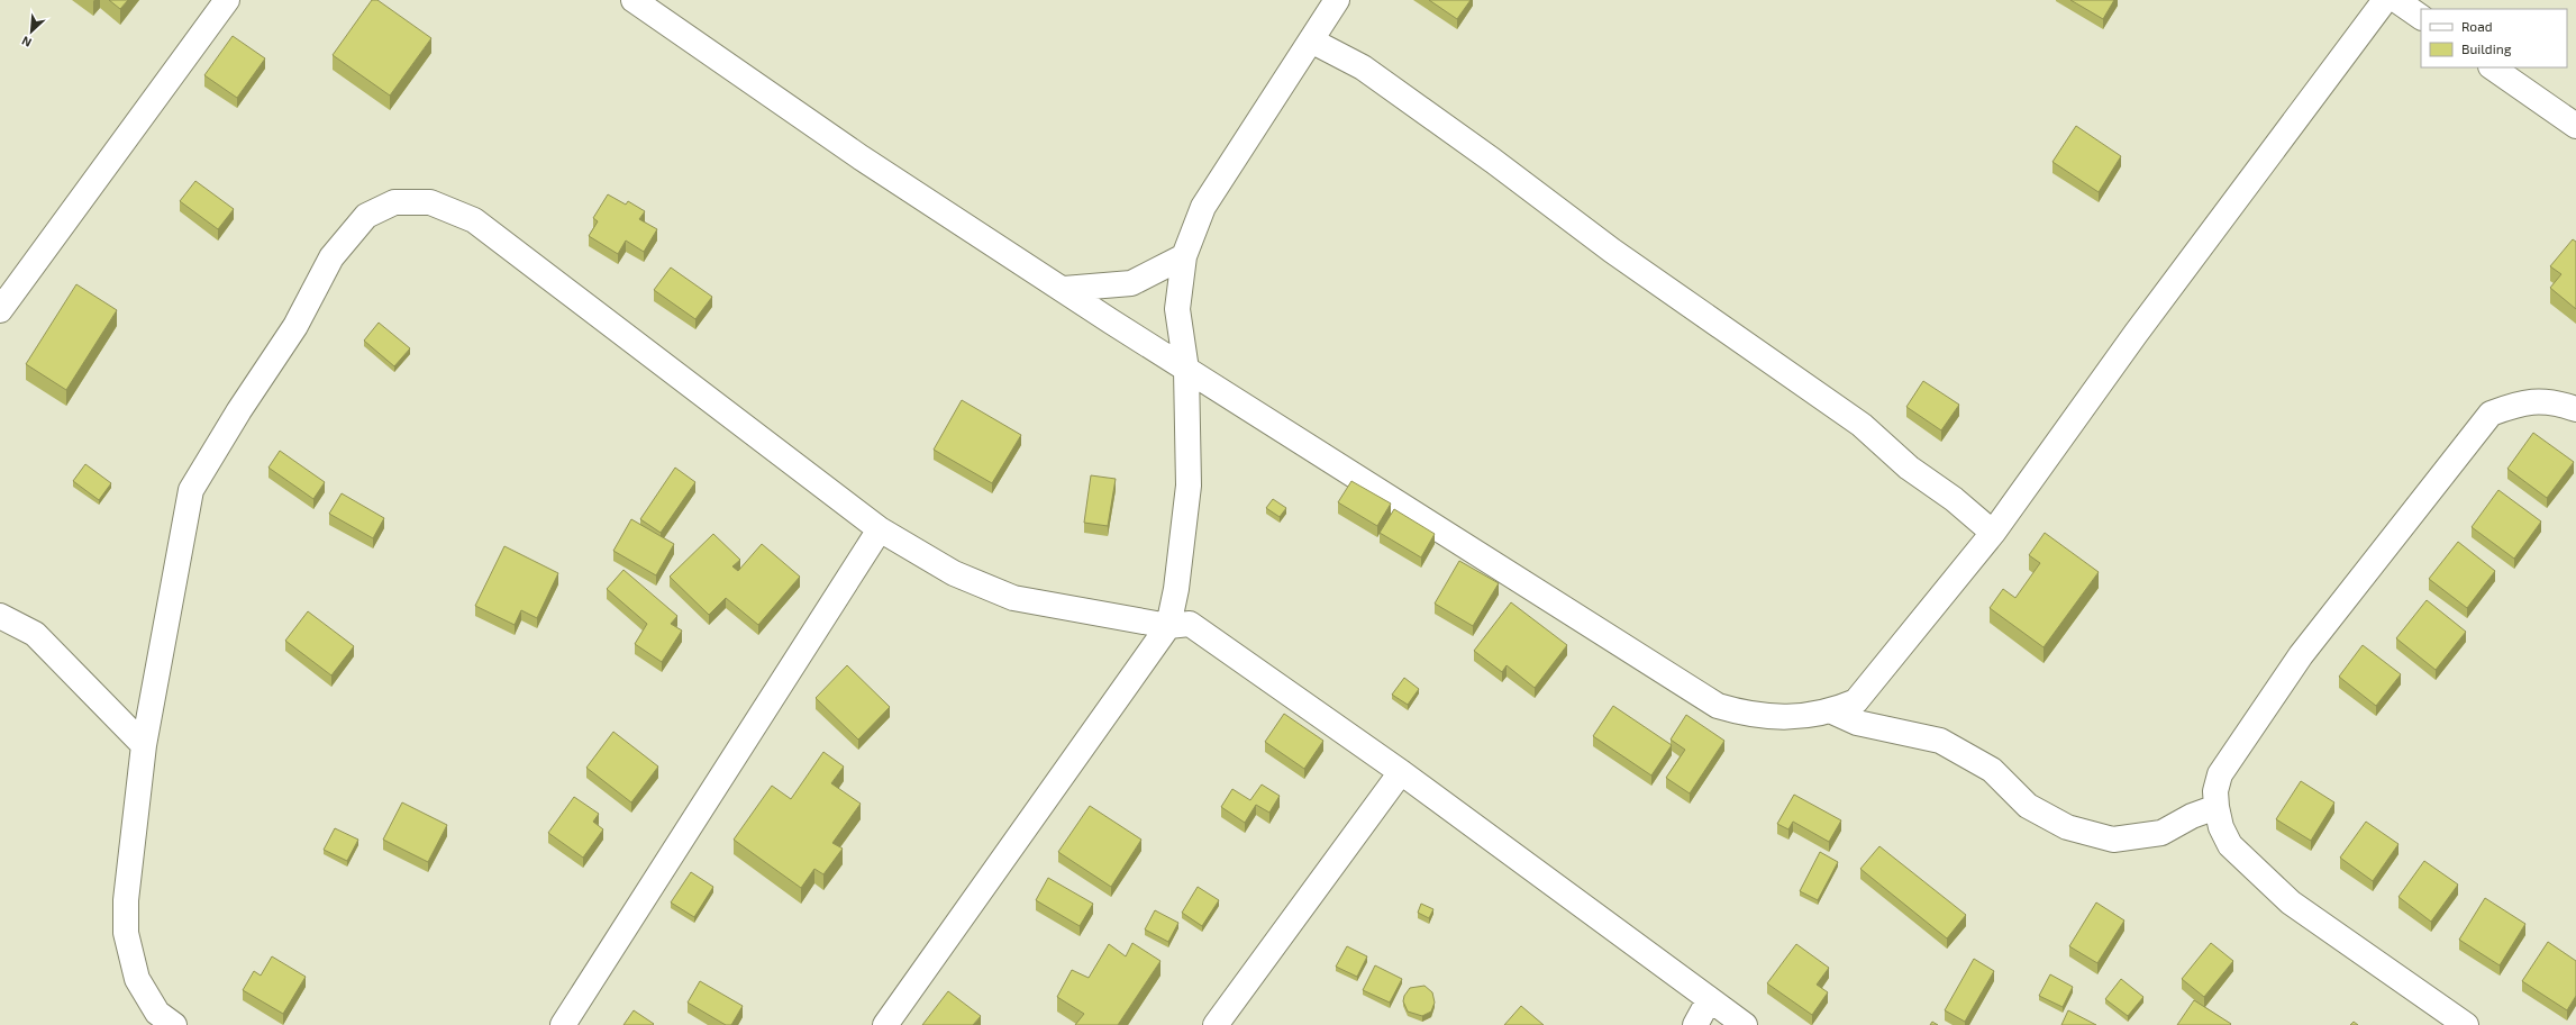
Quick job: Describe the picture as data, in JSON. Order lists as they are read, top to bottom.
{
  "legend": ["Road", "Building"],
  "north": "bottom left"
}
